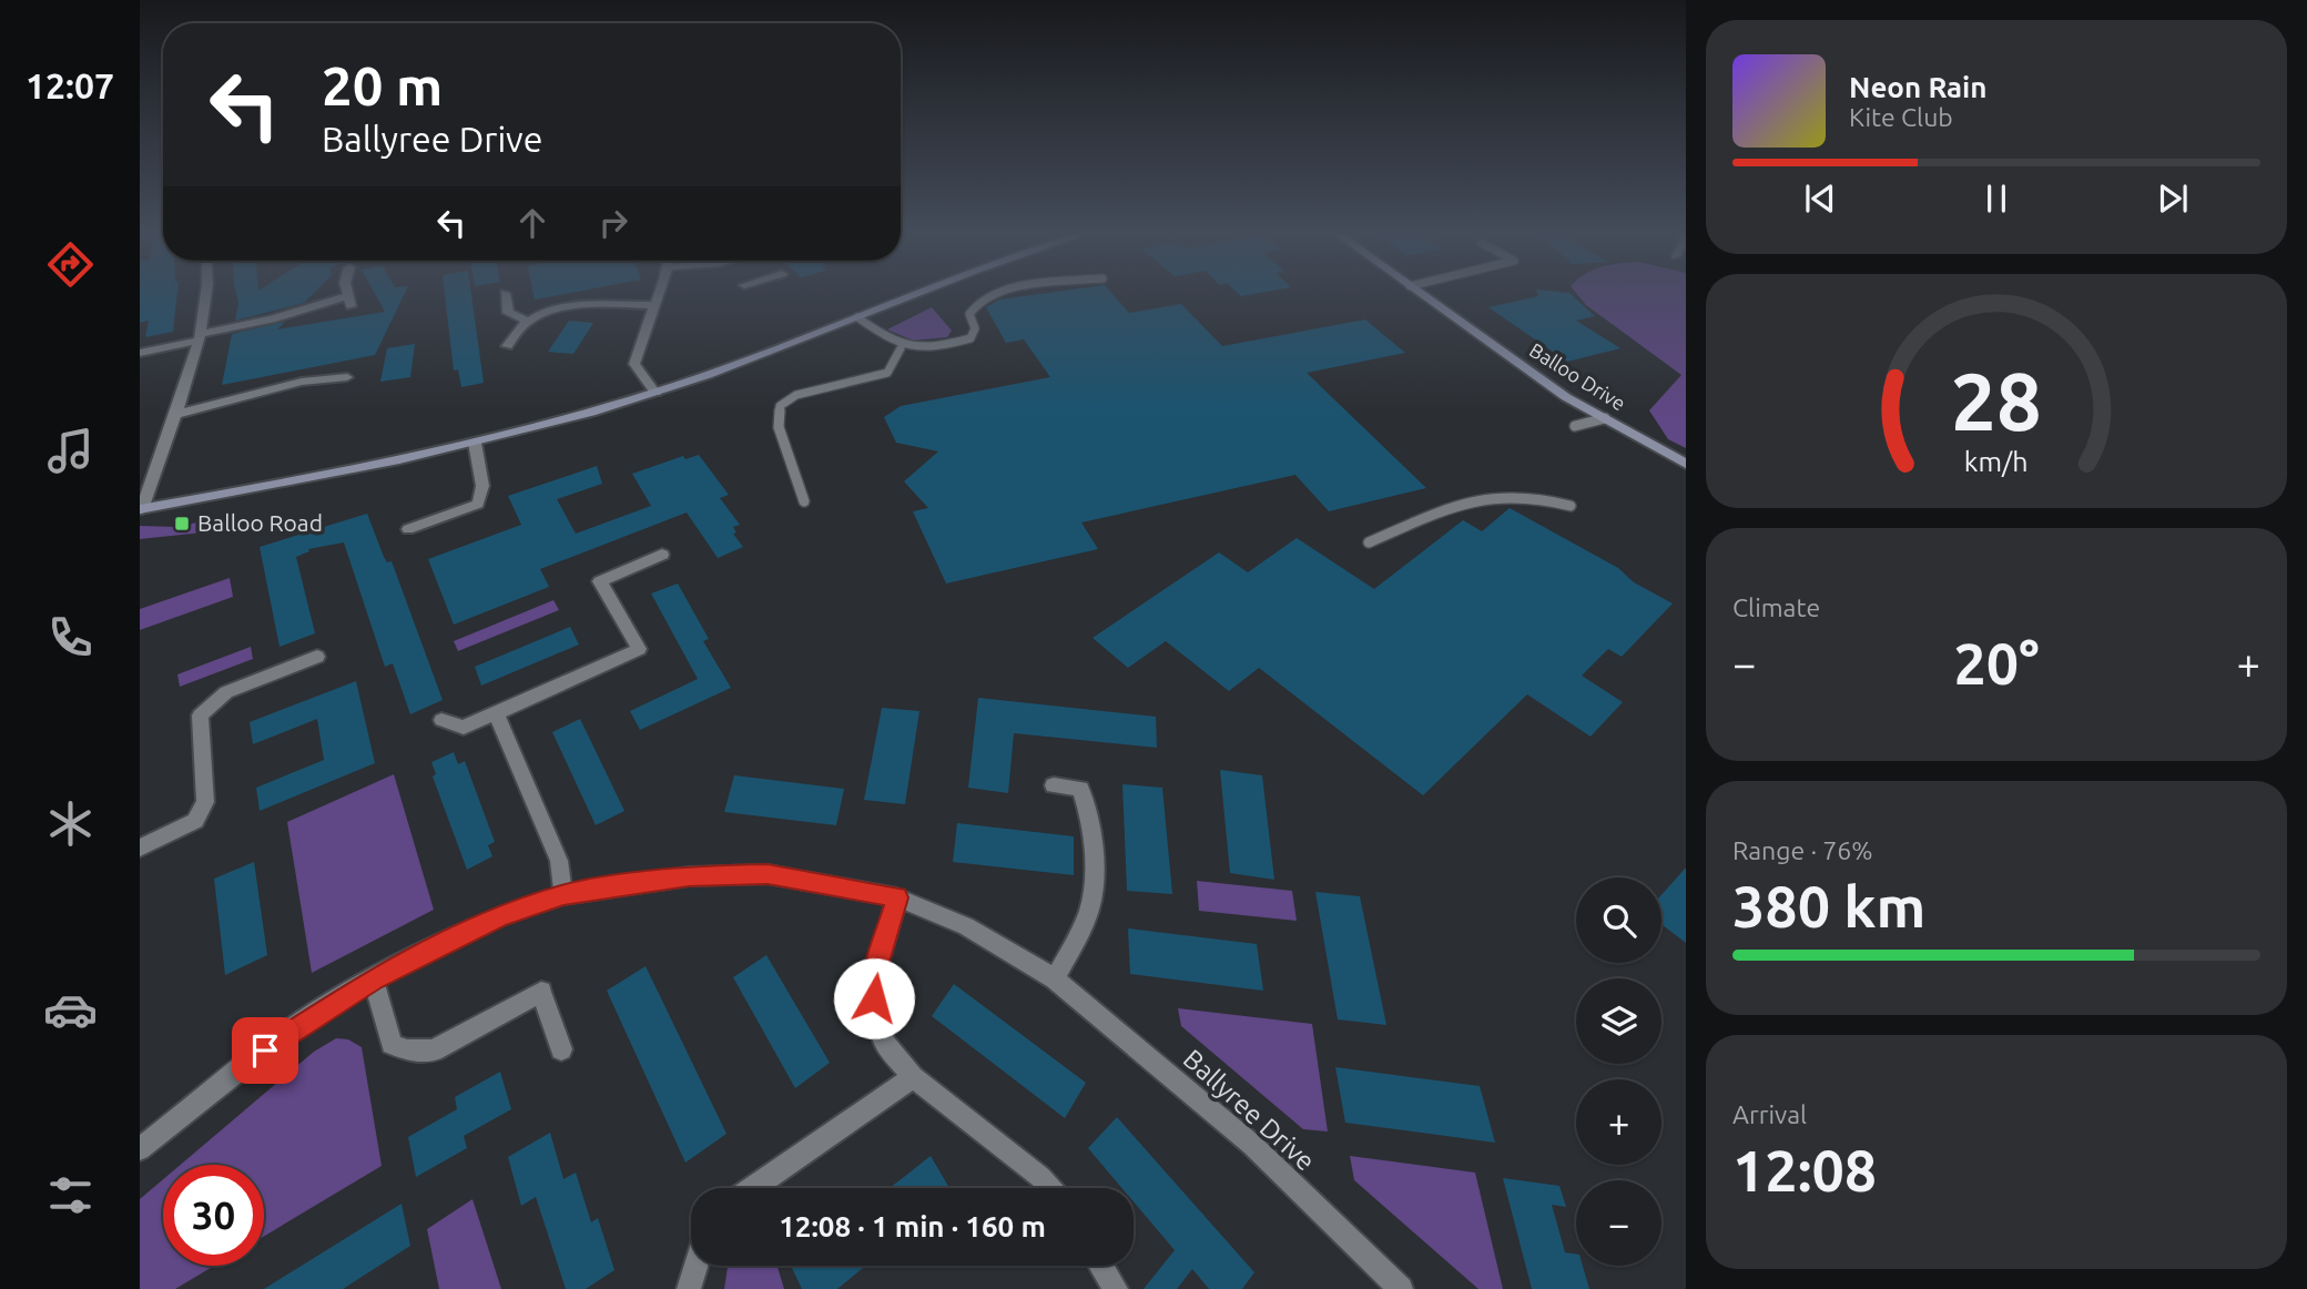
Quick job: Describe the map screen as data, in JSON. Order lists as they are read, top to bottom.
{
  "streets": {
    "street": ["Balloo Drive", "Ballyree Drive"]
  },
  "places": {
    "transit": ["Balloo Road"]
  },
  "page": {
    "tabs": "12:07",
    "turn": ["20 m", "Ballyree Drive"],
    "song": ["Neon Rain", "Kite Club"],
    "tile": [
      "Climate",
      ["Range · 76%", "380 km"],
      ["Arrival", "12:08"]
    ],
    "heat": ["−", "20°", "+"],
    "map_buttons": ["+", "−"],
    "limit": "30",
    "trip": "12:08 · 1 min · 160 m",
    "gauge": ["28", "km/h"]
  }
}
